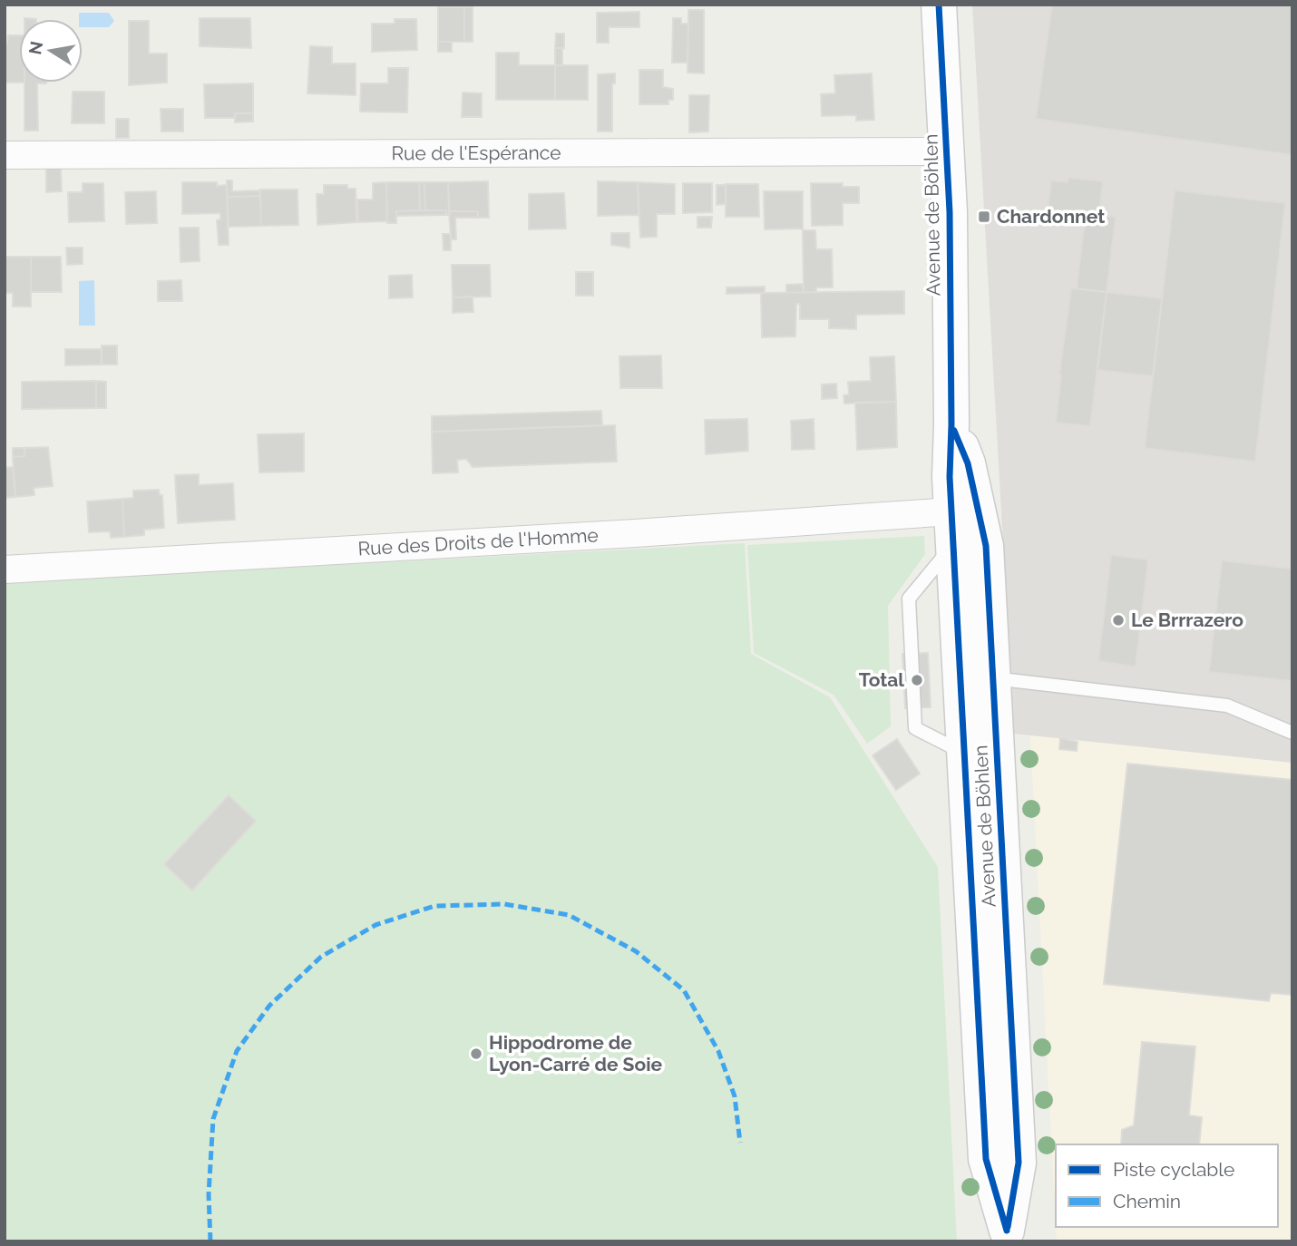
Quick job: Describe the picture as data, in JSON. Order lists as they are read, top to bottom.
{
  "streets": {
    "main road": ["Avenue de Böhlen"],
    "street": ["Rue de l'Espérance", "Rue des Droits de l'Homme"]
  },
  "crossings": [
    ["Rue de l'Espérance", "Avenue de Böhlen"],
    ["Avenue de Böhlen", "Rue des Droits de l'Homme"]
  ],
  "places": {
    "transit": ["Chardonnet"],
    "other": ["Le Brrrazero", "Total", "Hippodrome de Lyon-Carré de Soie"]
  },
  "legend": ["Piste cyclable", "Chemin"],
  "north": "left"
}
